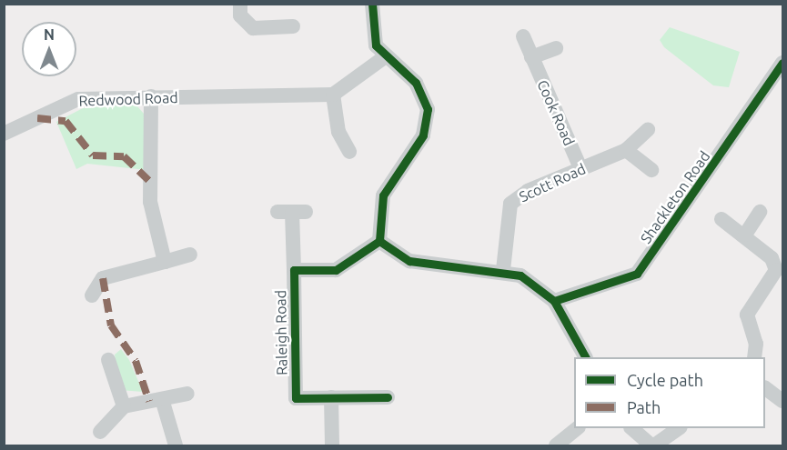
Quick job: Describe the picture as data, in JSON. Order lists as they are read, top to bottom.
{
  "streets": {
    "street": [
      "Redwood Road",
      "Cook Road",
      "Scott Road",
      "Shackleton Road",
      "Raleigh Road"
    ]
  },
  "crossings": [
    ["Cook Road", "Scott Road"]
  ],
  "legend": ["Cycle path", "Path"],
  "north": "top"
}
